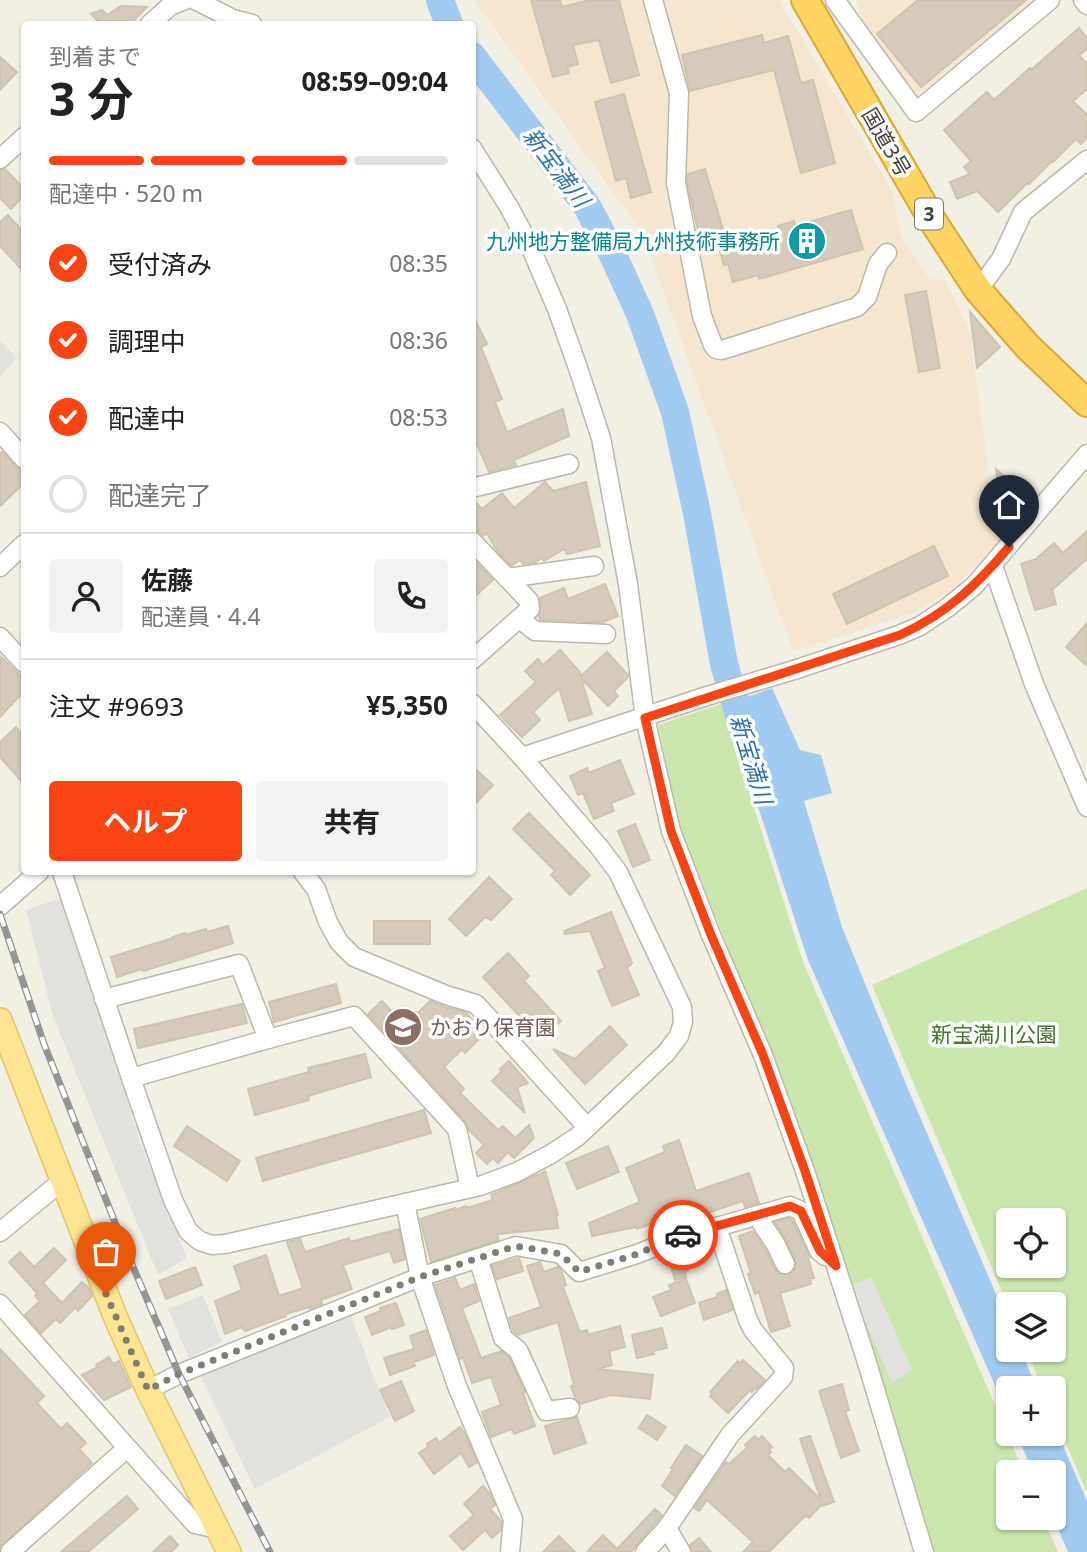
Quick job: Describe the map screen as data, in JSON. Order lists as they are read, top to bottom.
{
  "streets": {
    "highway": ["国道3号", "3"]
  },
  "water": ["新宝満川"],
  "parks": ["新宝満川公園"],
  "places": {
    "building": ["九州地方整備局九州技術事務所"],
    "school or university": ["かおり保育園"]
  },
  "page": {
    "heading": ["3 分", "到着まで", "08:59–09:04"],
    "panel": [
      "佐藤",
      "配達員 · 4.4",
      "注文 #9693",
      "¥5,350"
    ],
    "bar": "配達中 · 520 m",
    "list": [
      ["受付済み", "08:35"],
      ["調理中", "08:36"],
      ["配達中", "08:53"],
      "配達完了"
    ],
    "buttons": ["ヘルプ", "共有"],
    "map_buttons": ["+", "−"]
  }
}
